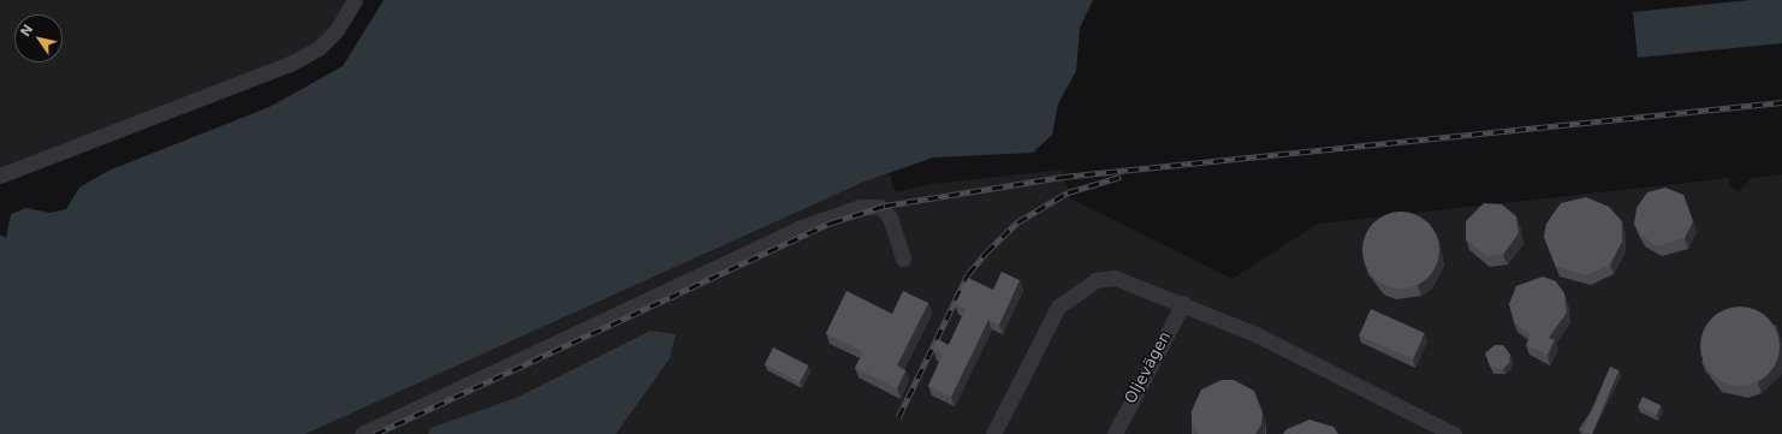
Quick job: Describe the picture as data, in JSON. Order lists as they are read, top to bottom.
{
  "streets": {
    "street": ["Oljevägen"]
  },
  "north": "top left"
}
